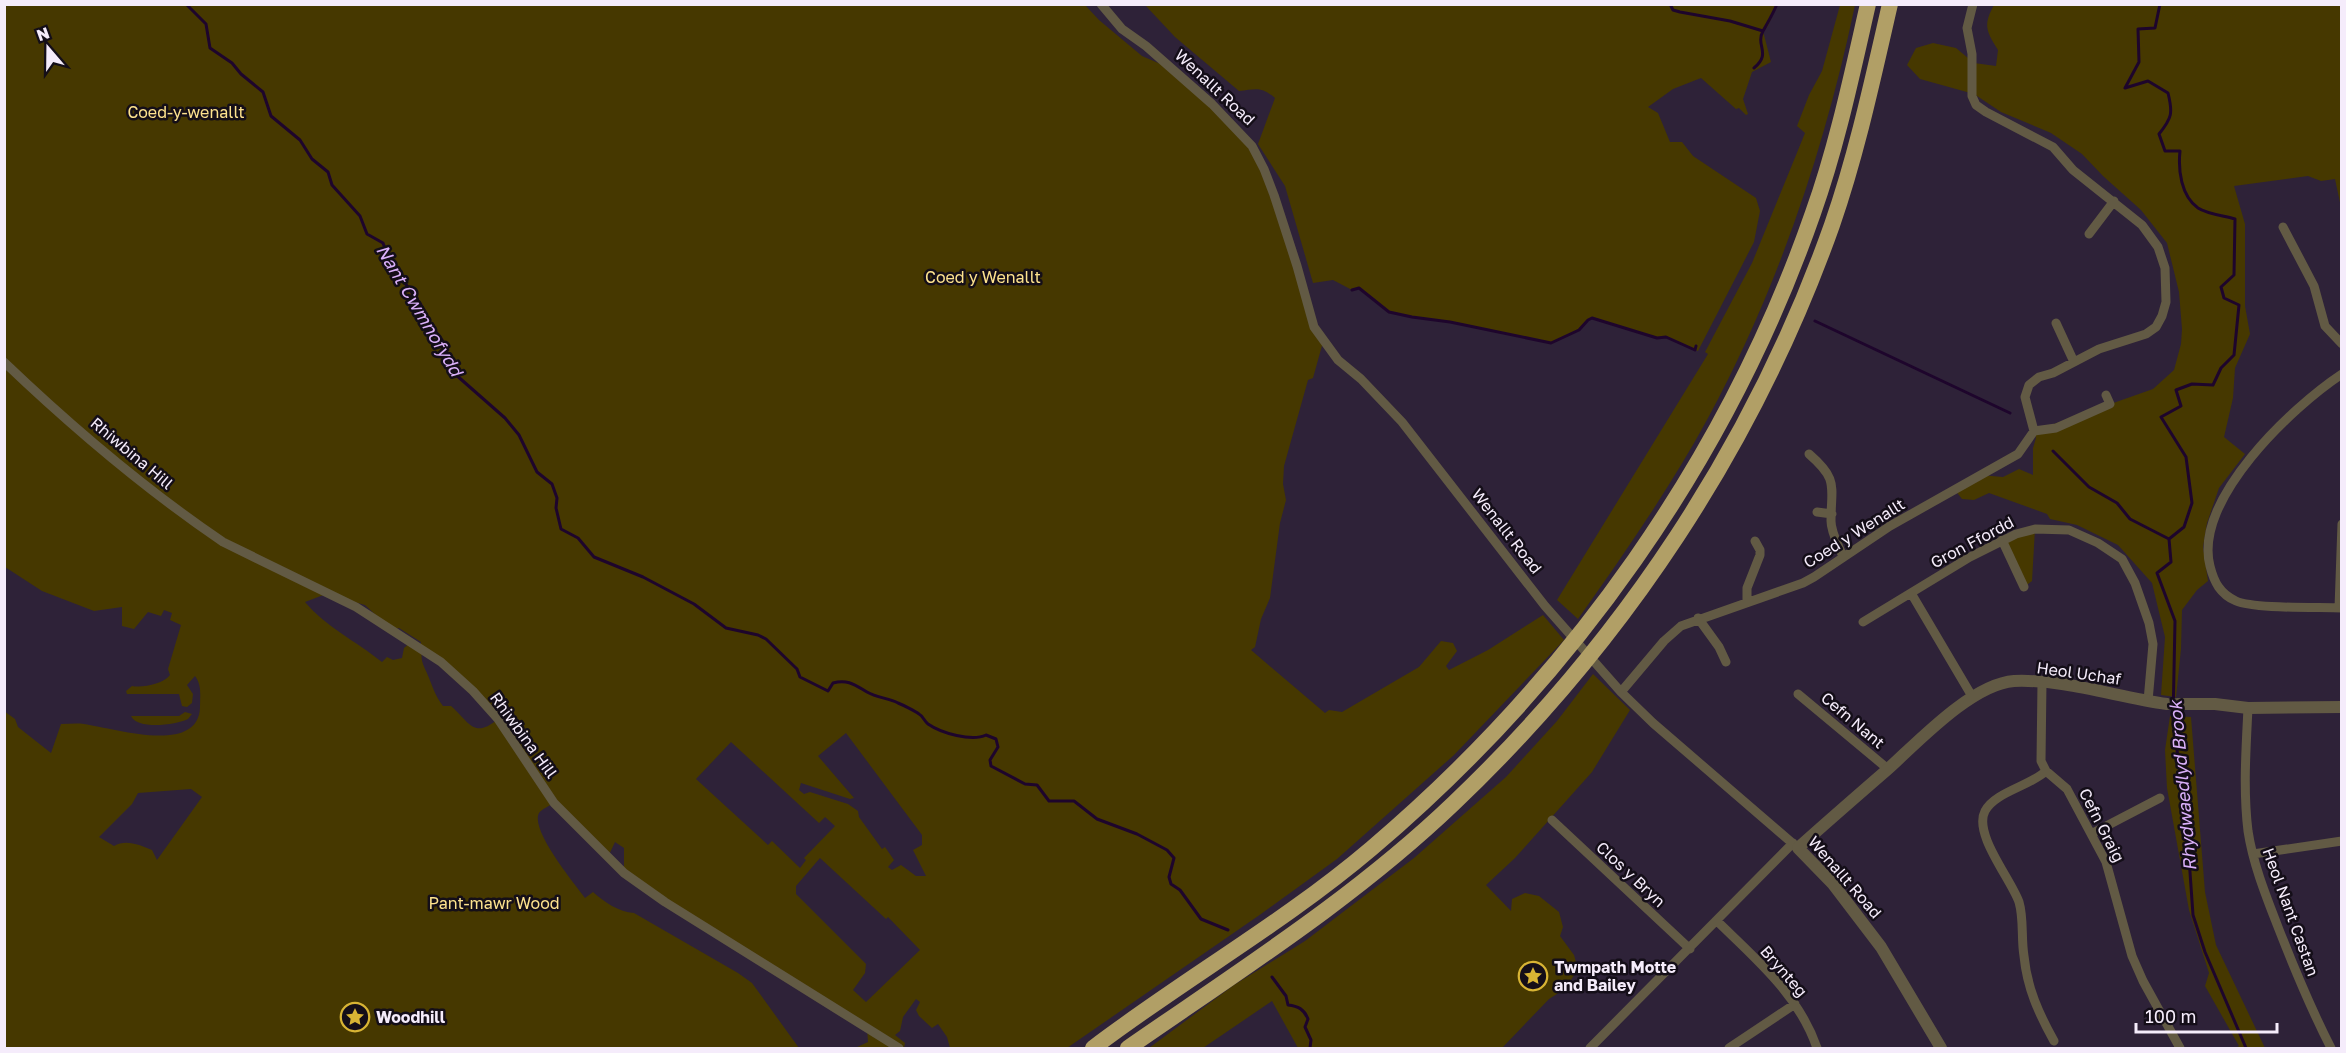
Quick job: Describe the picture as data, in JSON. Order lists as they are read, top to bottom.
{
  "streets": {
    "street": [
      "Wenallt Road",
      "Rhiwbina Hill",
      "Coed y Wenallt",
      "Gron Ffordd",
      "Heol Uchaf",
      "Cefn Nant",
      "Cefn Graig",
      "Clos y Bryn",
      "Heol Nant Castan",
      "Brynteg"
    ]
  },
  "crossings": [
    ["Wenallt Road", "Coed y Wenallt"],
    ["Wenallt Road", "Heol Uchaf"],
    ["Gron Ffordd", "Heol Uchaf"],
    ["Heol Uchaf", "Cefn Nant"],
    ["Heol Uchaf", "Heol Nant Castan"]
  ],
  "water": ["Nant Cwmnofydd", "Rhydwaedlyd Brook"],
  "parks": ["Coed-y-wenallt", "Coed y Wenallt", "Pant-mawr Wood"],
  "places": {
    "place": ["Twmpath Motte and Bailey", "Woodhill"]
  },
  "scale_bar": "100 m",
  "north": "top"
}
